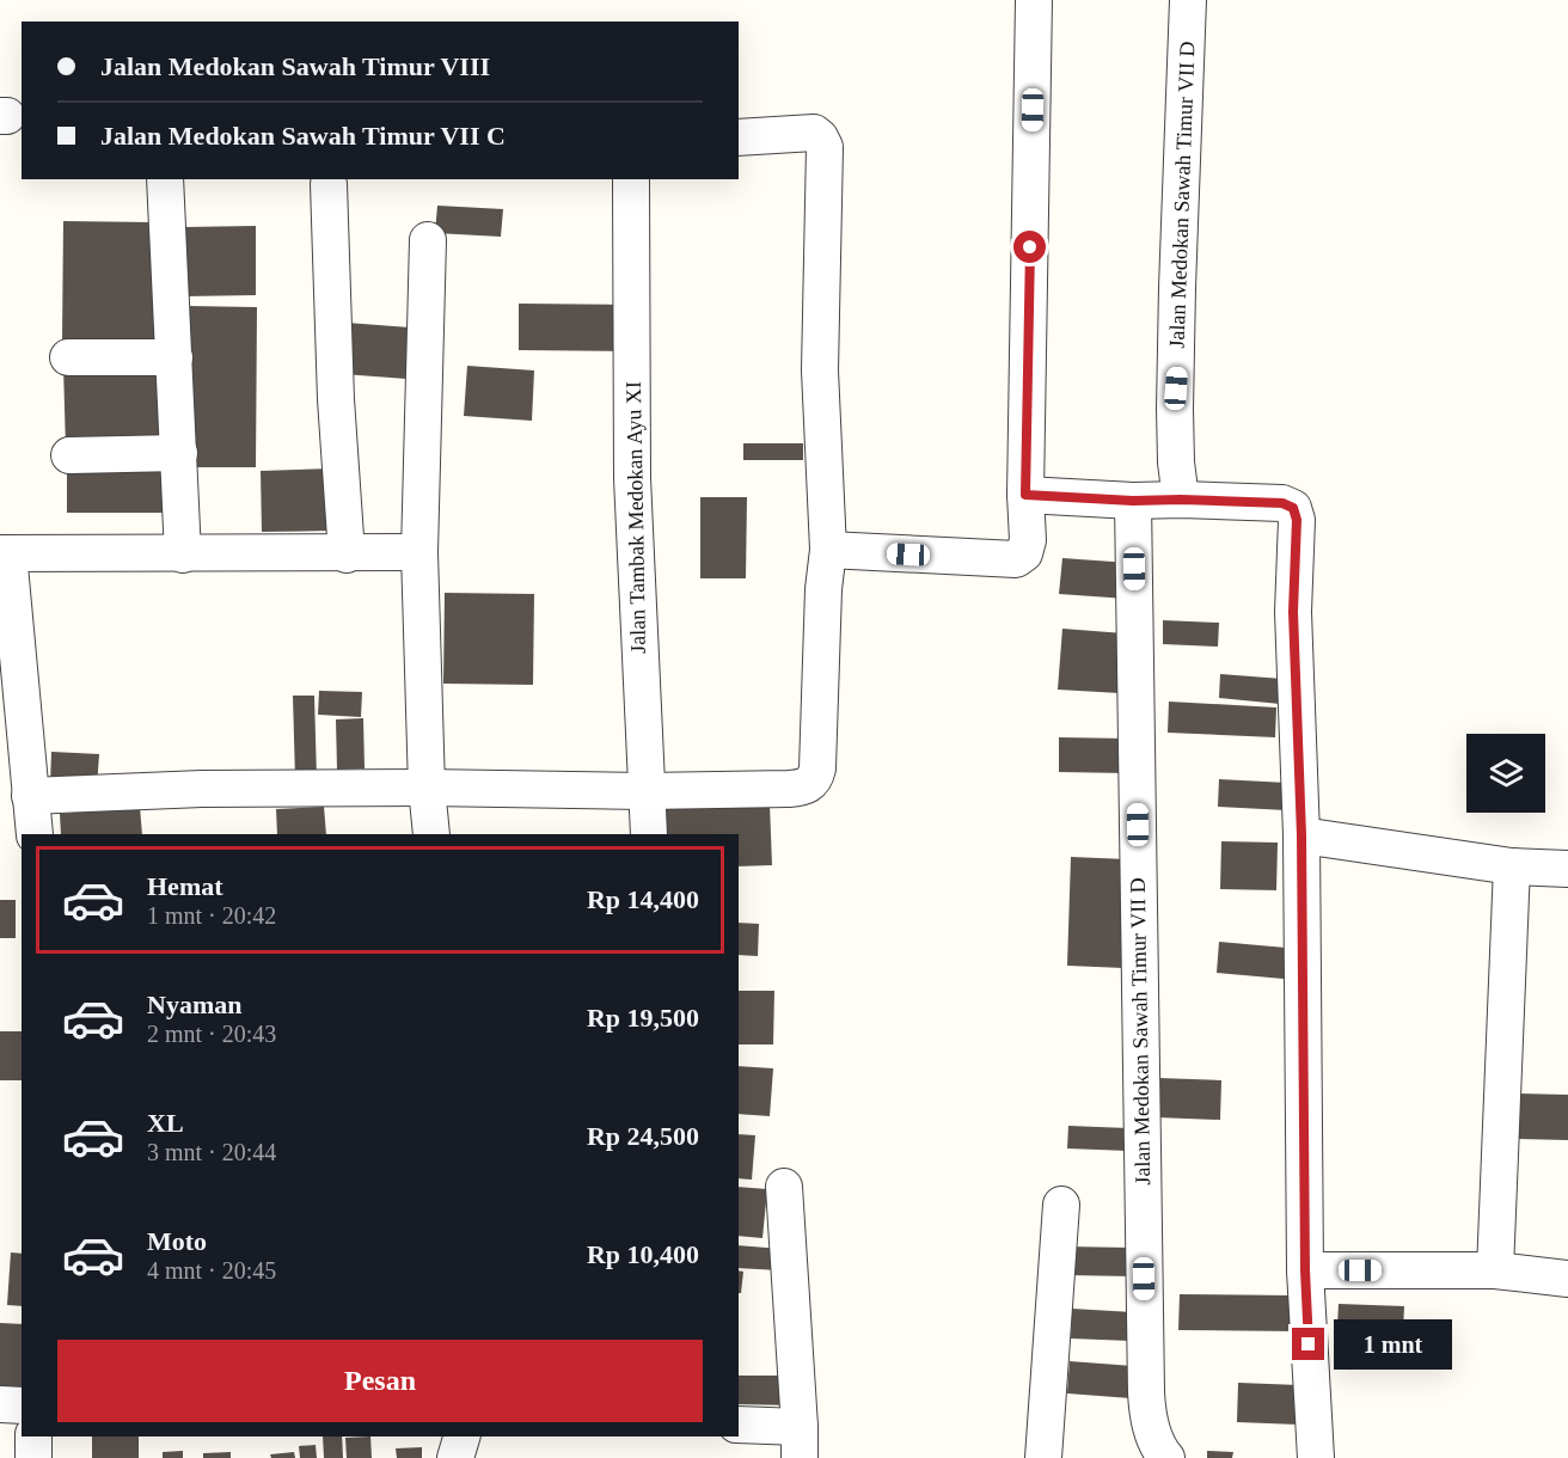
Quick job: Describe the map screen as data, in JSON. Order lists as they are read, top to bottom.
{
  "streets": {
    "street": ["Jalan Medokan Sawah Timur VII D", "Jalan Tambak Medokan Ayu XI"]
  },
  "page": {
    "banner": ["Jalan Medokan Sawah Timur VIII", "Jalan Medokan Sawah Timur VII C"],
    "list": [
      {
        "name": "Hemat",
        "note": "1 mnt · 20:42",
        "value": "Rp 14,400"
      },
      {
        "name": "Nyaman",
        "note": "2 mnt · 20:43",
        "value": "Rp 19,500"
      },
      {
        "name": "XL",
        "note": "3 mnt · 20:44",
        "value": "Rp 24,500"
      },
      {
        "name": "Moto",
        "note": "4 mnt · 20:45",
        "value": "Rp 10,400"
      }
    ],
    "bubble": "1 mnt",
    "buttons": "Pesan"
  }
}
